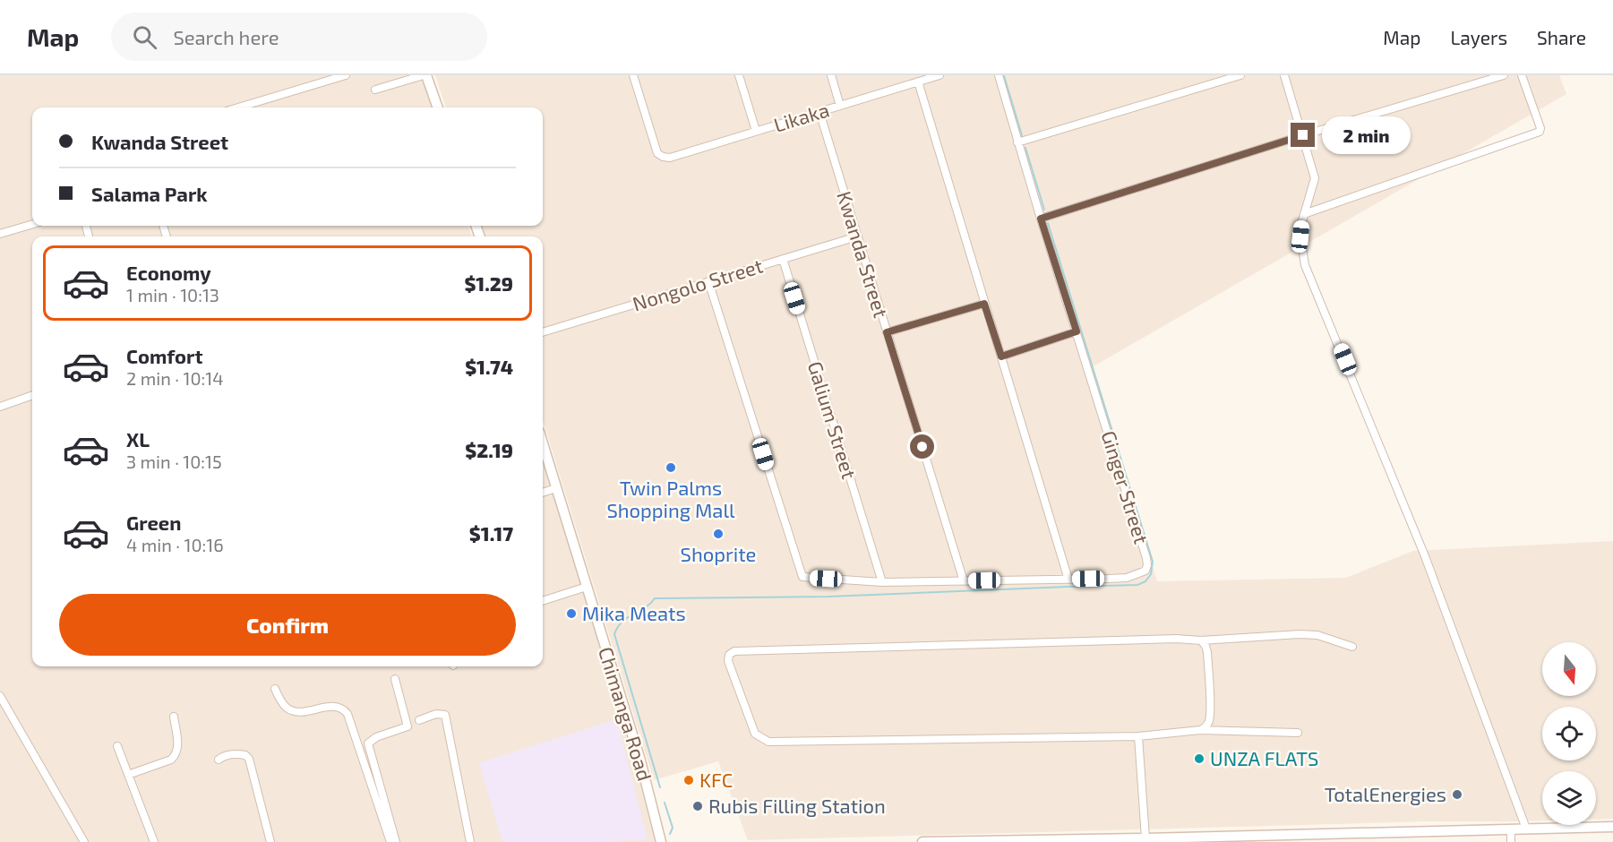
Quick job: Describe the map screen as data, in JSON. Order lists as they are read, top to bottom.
{
  "streets": {
    "main road": ["Chimanga Road"],
    "street": [
      "Likaka",
      "Kwanda Street",
      "Nongolo Street",
      "Galium Street",
      "Ginger Street"
    ]
  },
  "crossings": [
    ["Likaka", "Kwanda Street"],
    ["Kwanda Street", "Nongolo Street"],
    ["Kwanda Street", "Ginger Street"],
    ["Nongolo Street", "Galium Street"],
    ["Nongolo Street", "Ginger Street"],
    ["Galium Street", "Ginger Street"]
  ],
  "places": [
    "Twin Palms Shopping Mall",
    "Shoprite",
    "Mika Meats",
    "UNZA FLATS",
    "KFC",
    "TotalEnergies",
    "Rubis Filling Station"
  ],
  "north": "bottom",
  "page": {
    "header": "Map",
    "search": "Search here",
    "nav": ["Map", "Layers", "Share"],
    "banner": ["Kwanda Street", "Salama Park"],
    "bubble": "2 min",
    "list": [
      {
        "name": "Economy",
        "note": "1 min · 10:13",
        "value": "$1.29"
      },
      {
        "name": "Comfort",
        "note": "2 min · 10:14",
        "value": "$1.74"
      },
      {
        "name": "XL",
        "note": "3 min · 10:15",
        "value": "$2.19"
      },
      {
        "name": "Green",
        "note": "4 min · 10:16",
        "value": "$1.17"
      }
    ],
    "buttons": "Confirm"
  }
}
